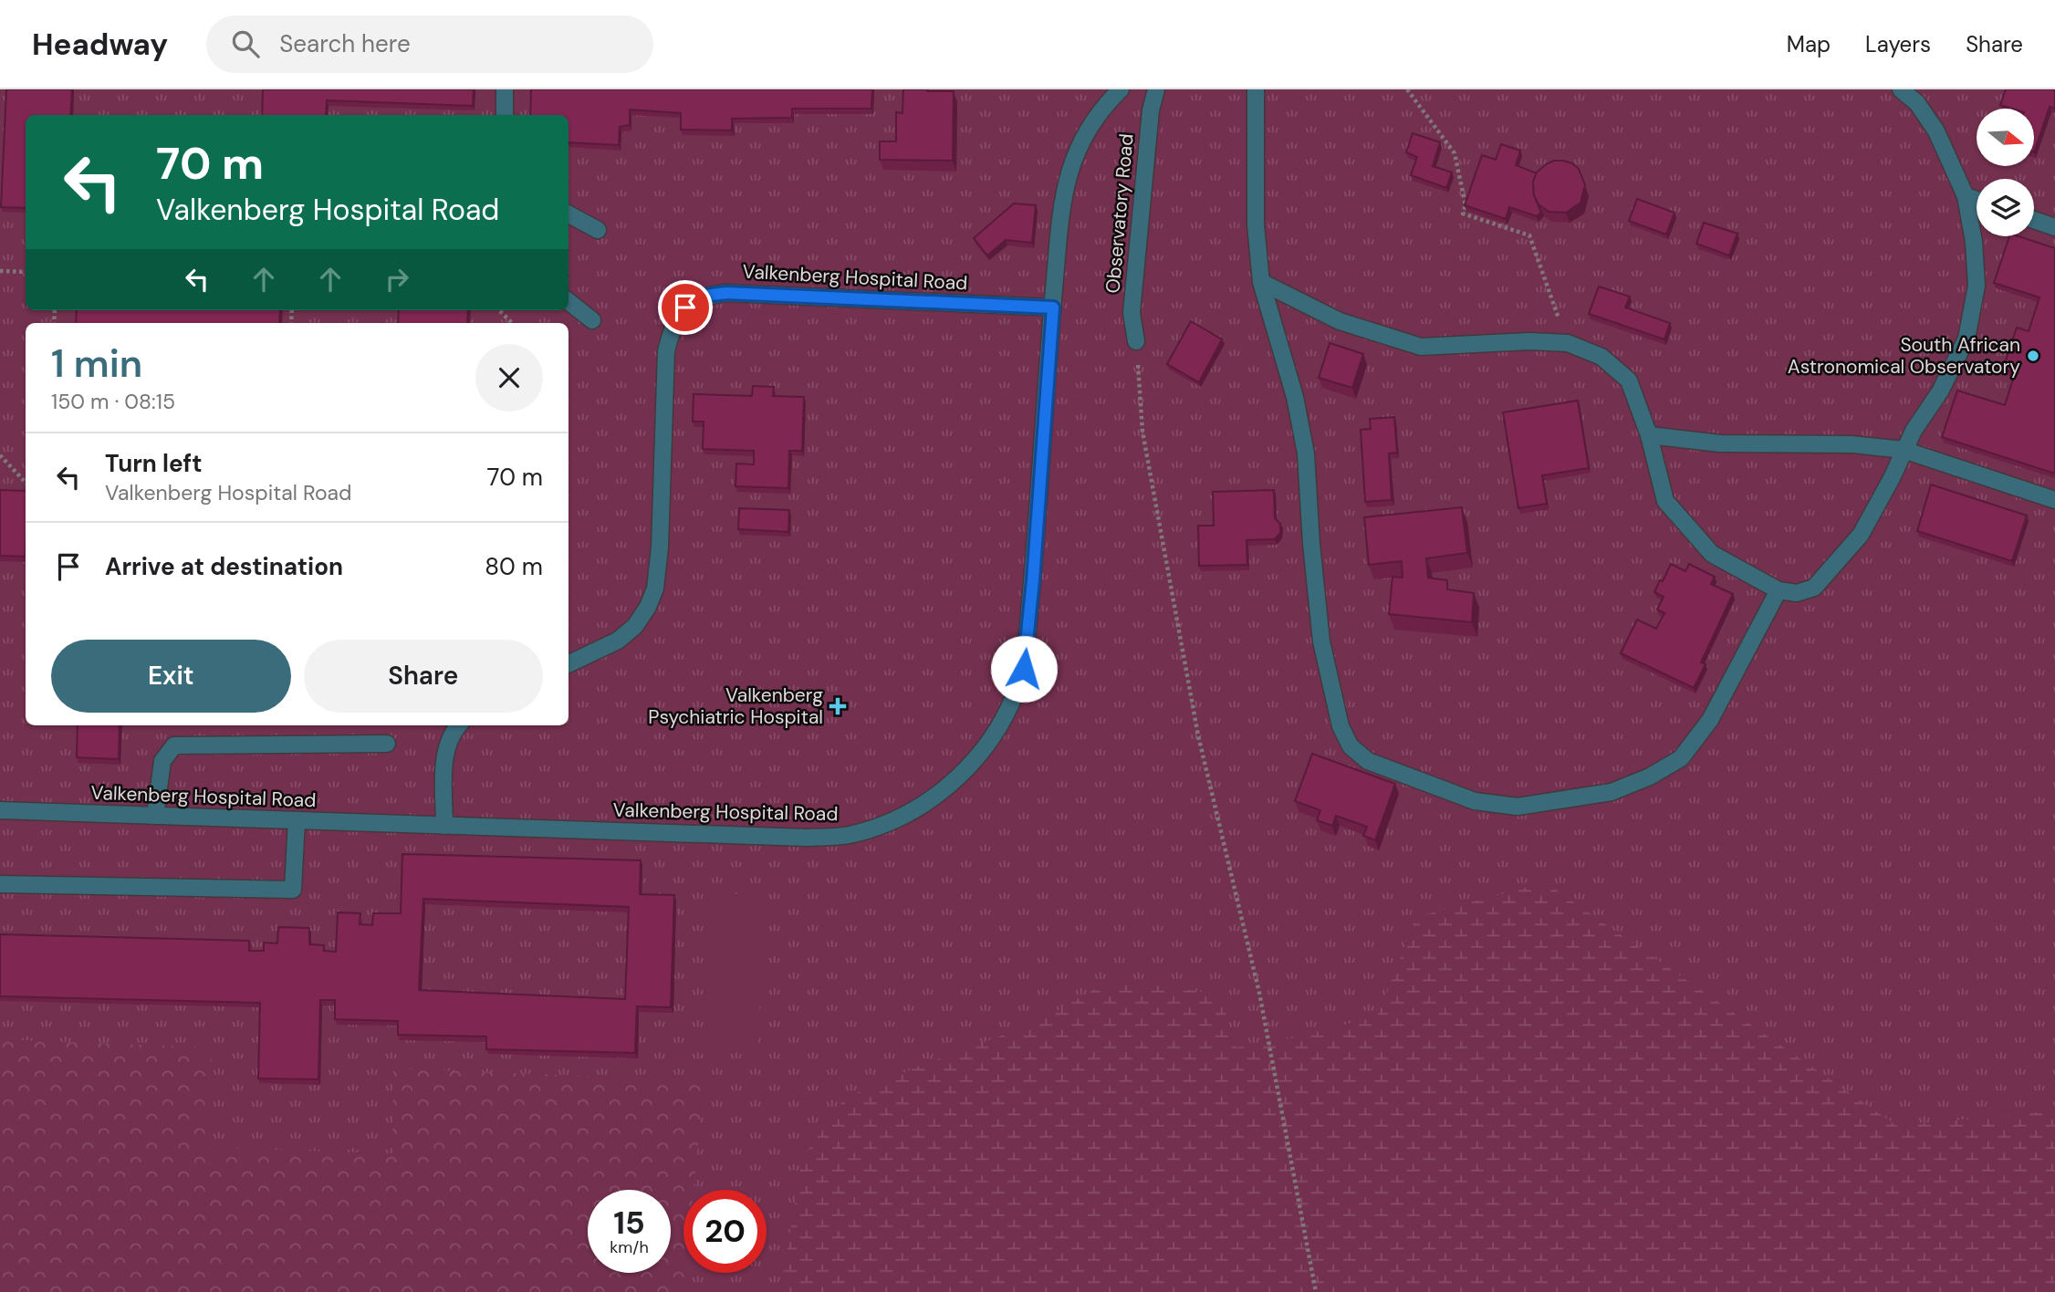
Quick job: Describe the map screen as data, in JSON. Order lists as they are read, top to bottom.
{
  "streets": {
    "street": ["Observatory Road", "Valkenberg Hospital Road"]
  },
  "places": {
    "other": ["South African Astronomical Observatory"],
    "health": ["Valkenberg Psychiatric Hospital"]
  },
  "north": "right",
  "page": {
    "header": "Headway",
    "search": "Search here",
    "nav": ["Map", "Layers", "Share"],
    "turn": ["70 m", "Valkenberg Hospital Road"],
    "heading": ["1 min", "150 m · 08:15"],
    "list": [
      {
        "name": "Turn left",
        "note": "Valkenberg Hospital Road",
        "value": "70 m"
      },
      {
        "name": "Arrive at destination",
        "value": "80 m"
      }
    ],
    "buttons": ["Exit", "Share"],
    "speed": "15 km/h",
    "limit": "20"
  }
}
